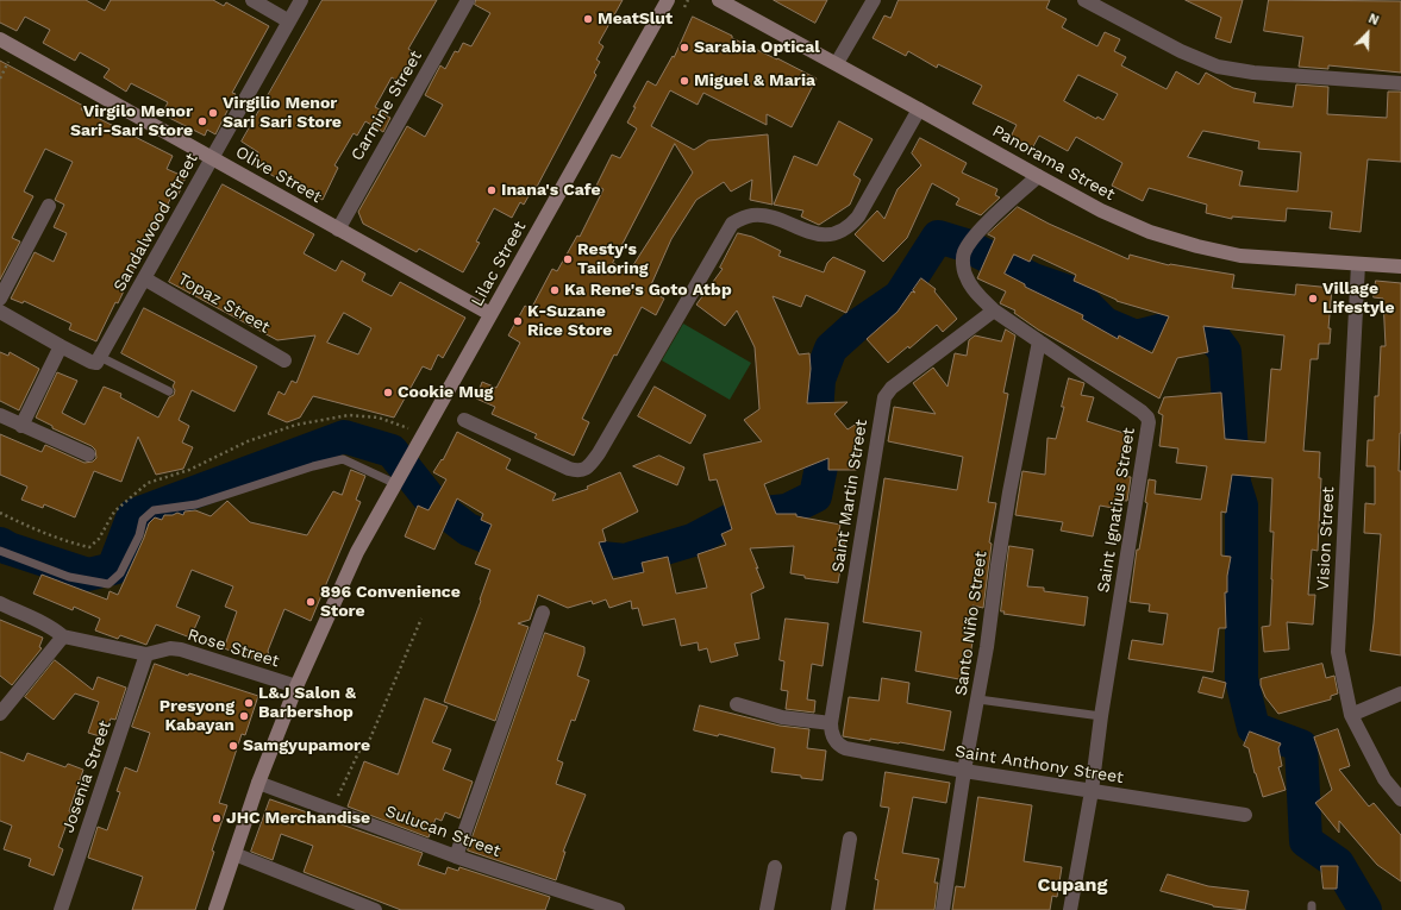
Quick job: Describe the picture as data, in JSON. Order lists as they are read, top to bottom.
{
  "streets": {
    "street": [
      "Carmine Street",
      "Panorama Street",
      "Olive Street",
      "Sandalwood Street",
      "Lilac Street",
      "Topaz Street",
      "Saint Martin Street",
      "Saint Ignatius Street",
      "Vision Street",
      "Santo Niño Street",
      "Rose Street",
      "Saint Anthony Street",
      "Josenia Street",
      "Sulucan Street"
    ]
  },
  "crossings": [
    ["Carmine Street", "Olive Street"],
    ["Panorama Street", "Saint Ignatius Street"],
    ["Panorama Street", "Vision Street"],
    ["Olive Street", "Sandalwood Street"],
    ["Olive Street", "Lilac Street"],
    ["Sandalwood Street", "Topaz Street"],
    ["Lilac Street", "Rose Street"],
    ["Lilac Street", "Sulucan Street"],
    ["Saint Martin Street", "Saint Ignatius Street"],
    ["Saint Martin Street", "Saint Anthony Street"],
    ["Saint Ignatius Street", "Santo Niño Street"],
    ["Saint Ignatius Street", "Saint Anthony Street"],
    ["Santo Niño Street", "Saint Anthony Street"],
    ["Rose Street", "Josenia Street"]
  ],
  "districts": ["Cupang"],
  "places": [
    "MeatSlut",
    "Sarabia Optical",
    "Miguel & Maria",
    "Virgilio Menor Sari Sari Store",
    "Virgilo Menor Sari-Sari Store",
    "Inana's Cafe",
    "Resty's Tailoring",
    "Ka Rene's Goto Atbp",
    "Village Lifestyle",
    "K-Suzane Rice Store",
    "Cookie Mug",
    "896 Convenience Store",
    "L&J Salon & Barbershop",
    "Presyong Kabayan",
    "Samgyupamore",
    "JHC Merchandise"
  ],
  "north": "top right"
}
